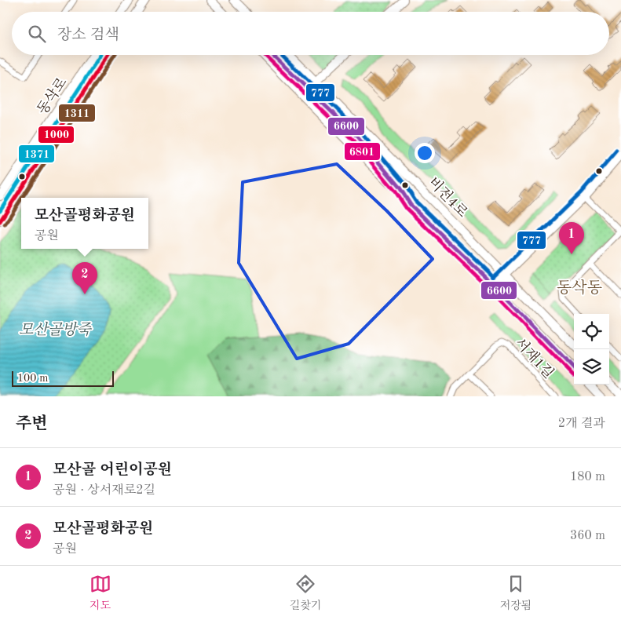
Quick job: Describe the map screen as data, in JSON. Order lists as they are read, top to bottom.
{
  "streets": {
    "main road": ["동삭로", "비전4로"],
    "street": ["서재1길"]
  },
  "districts": ["동삭동"],
  "water": ["모산골방죽"],
  "lines": [
    "transit line 6600",
    "transit line 6801",
    "transit line 777",
    "transit line 1000",
    "transit line 1311",
    "transit line 1371"
  ],
  "scale_bar": "100 m",
  "page": {
    "search": "장소 검색",
    "popup": ["모산골평화공원", "공원"],
    "pins": ["1", "2"],
    "scale": "100 m",
    "heading": ["주변", "2개 결과"],
    "list": [
      {
        "mark": "1",
        "name": "모산골 어린이공원",
        "note": "공원 · 상서재로2길",
        "value": "180 m"
      },
      {
        "mark": "2",
        "name": "모산골평화공원",
        "note": "공원",
        "value": "360 m"
      }
    ],
    "nav": ["지도", "길찾기", "저장됨"]
  }
}
